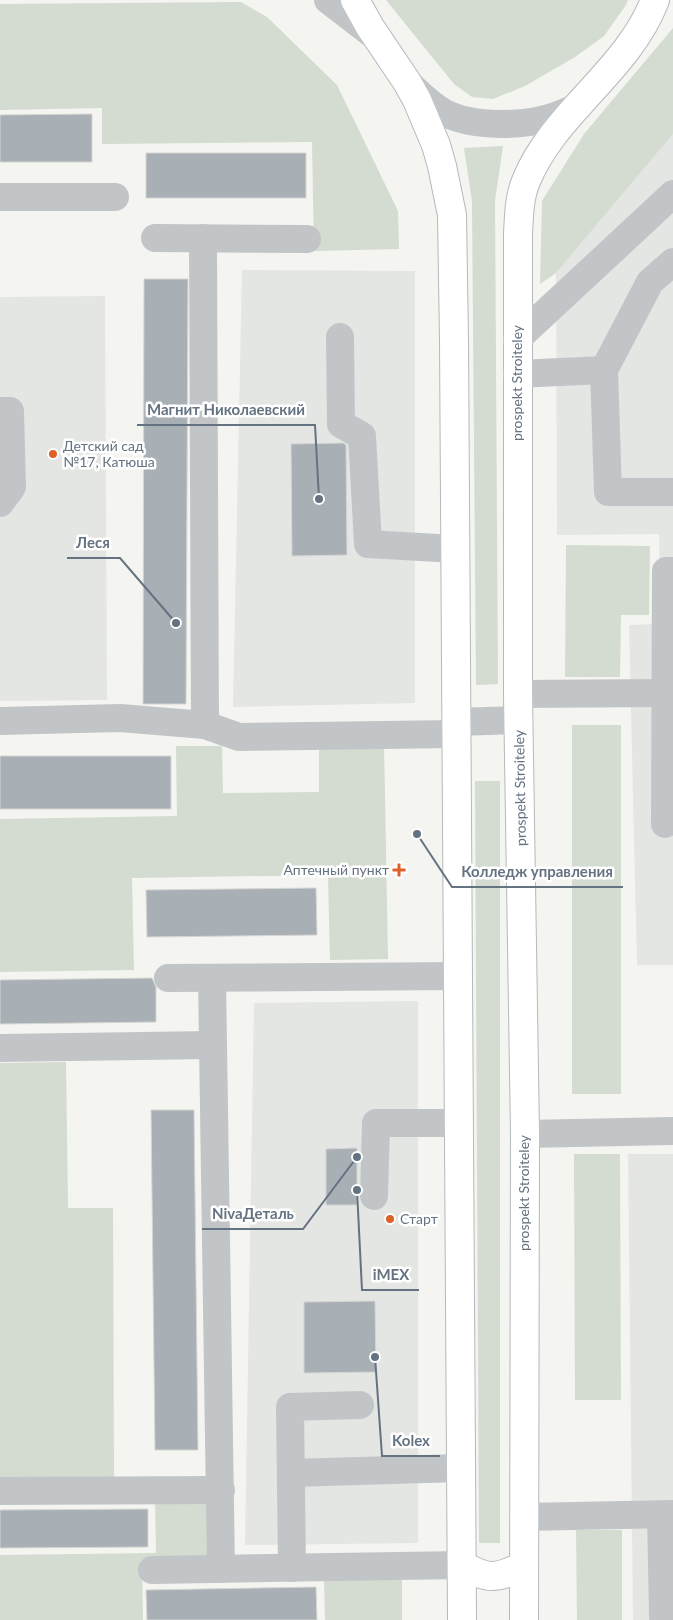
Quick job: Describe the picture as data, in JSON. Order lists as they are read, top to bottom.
{
  "streets": {
    "main road": ["prospekt Stroiteley"]
  },
  "places": {
    "other": [
      "Детский сад №17, Катюша",
      "Магнит Николаевский",
      "Леся",
      "Колледж управления",
      "NivaДеталь",
      "iMEX",
      "Старт",
      "Kolex"
    ],
    "health": ["Аптечный пункт"]
  }
}
